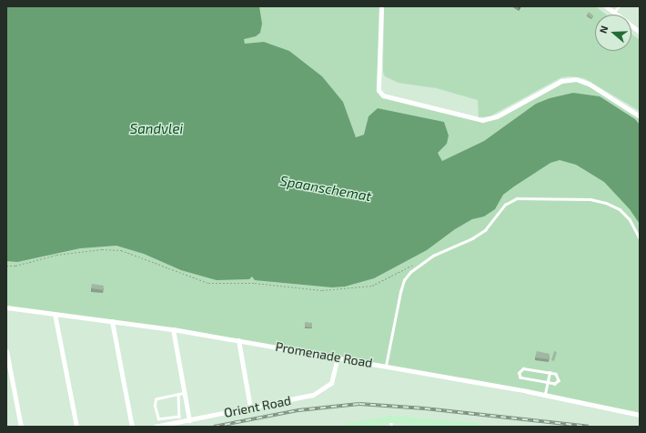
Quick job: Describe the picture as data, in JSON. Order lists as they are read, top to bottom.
{
  "streets": {
    "street": ["Promenade Road", "Orient Road"]
  },
  "crossings": [
    ["Promenade Road", "Orient Road"]
  ],
  "water": ["Sandvlei", "Spaanschemat"],
  "north": "left"
}
